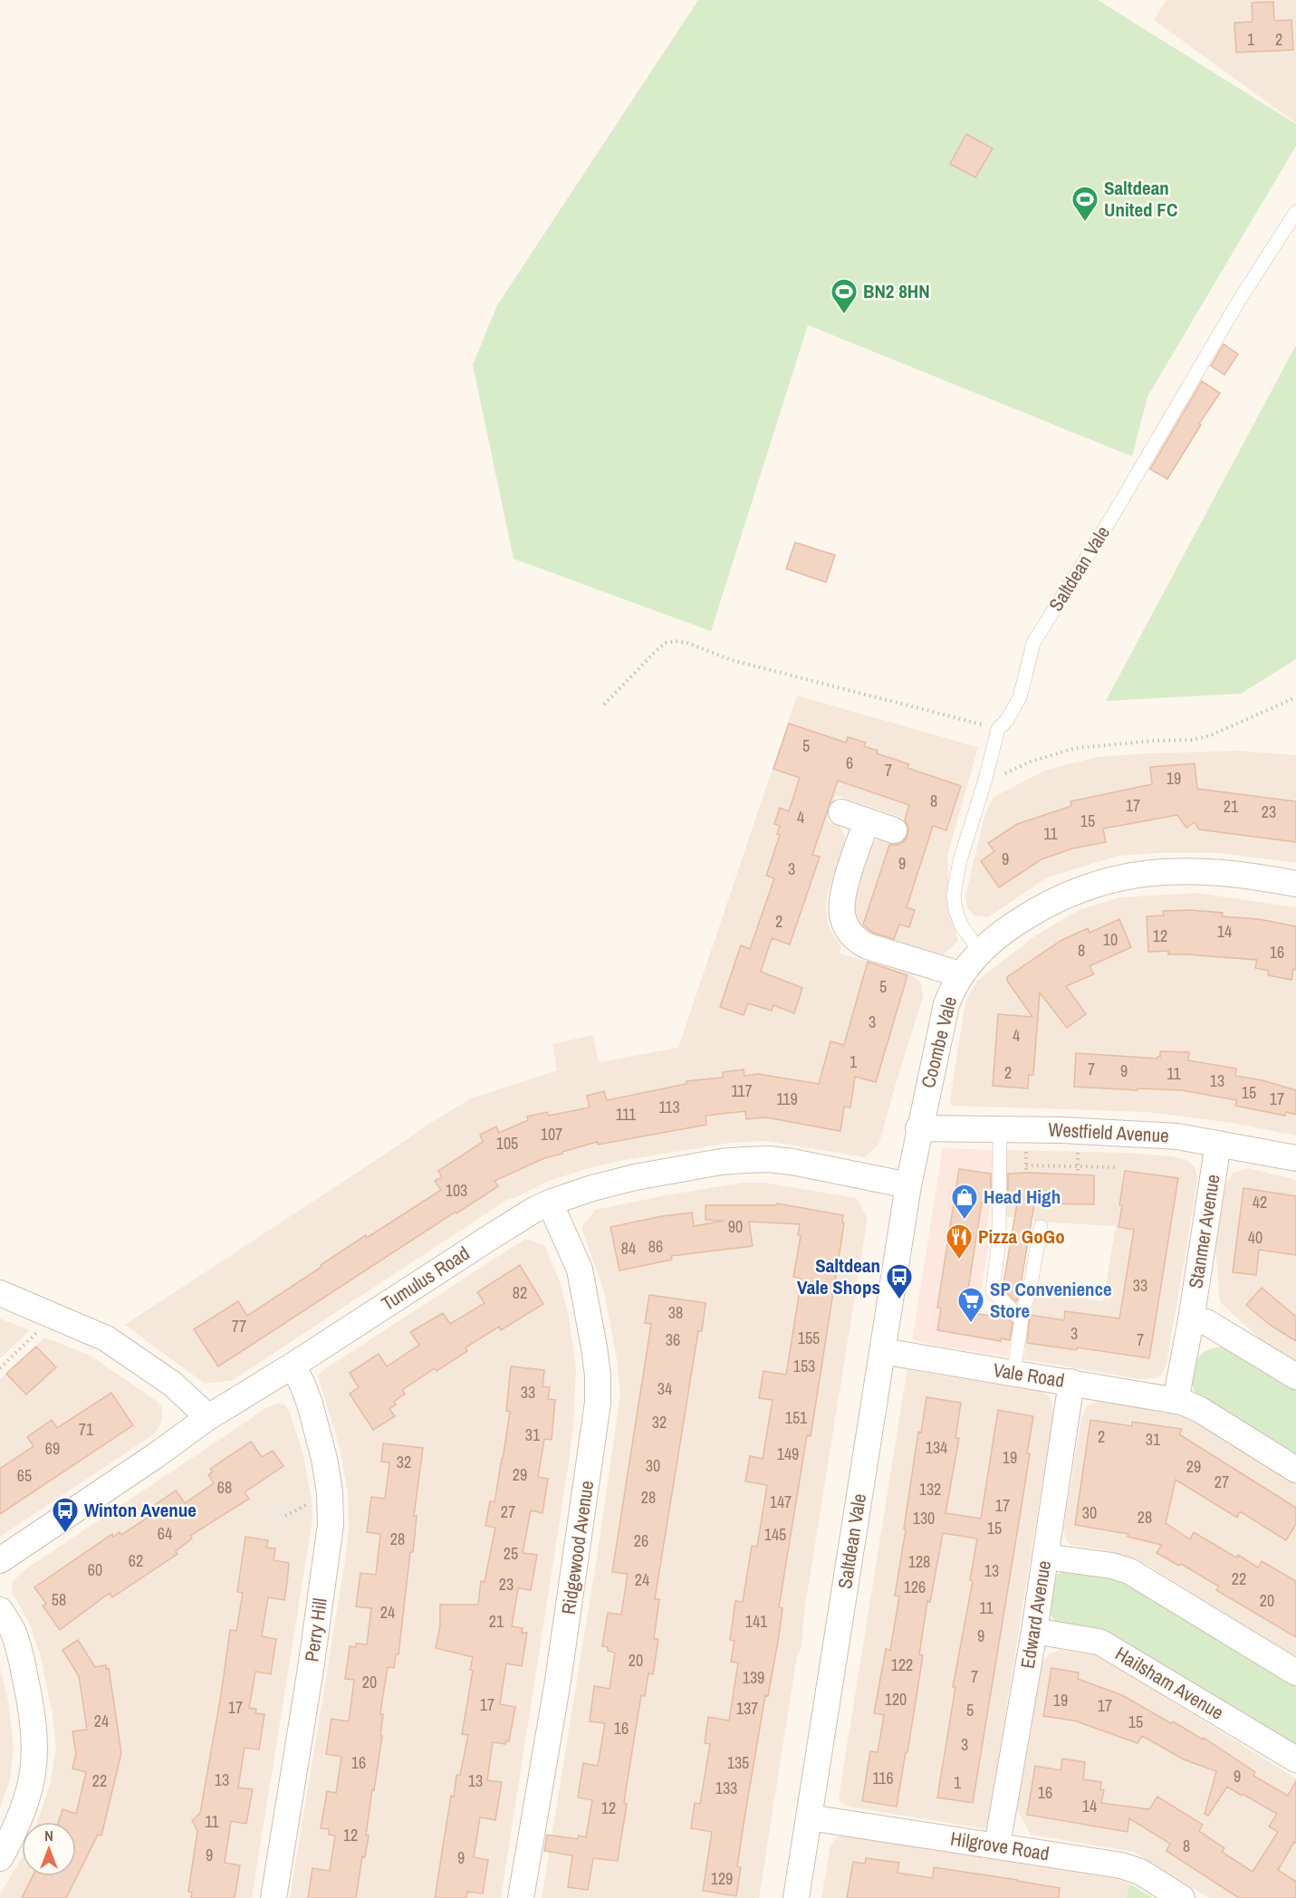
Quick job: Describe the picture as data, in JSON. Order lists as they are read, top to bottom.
{
  "streets": {
    "street": [
      "Saltdean Vale",
      "Coombe Vale",
      "Westfield Avenue",
      "Stanmer Avenue",
      "Tumulus Road",
      "Vale Road",
      "Ridgewood Avenue",
      "Edward Avenue",
      "Perry Hill",
      "Hailsham Avenue",
      "Hilgrove Road"
    ]
  },
  "crossings": [
    ["Saltdean Vale", "Coombe Vale"],
    ["Saltdean Vale", "Tumulus Road"],
    ["Saltdean Vale", "Vale Road"],
    ["Saltdean Vale", "Hilgrove Road"],
    ["Coombe Vale", "Westfield Avenue"],
    ["Coombe Vale", "Tumulus Road"],
    ["Westfield Avenue", "Stanmer Avenue"],
    ["Stanmer Avenue", "Vale Road"],
    ["Tumulus Road", "Ridgewood Avenue"],
    ["Tumulus Road", "Perry Hill"],
    ["Vale Road", "Edward Avenue"],
    ["Edward Avenue", "Hailsham Avenue"],
    ["Edward Avenue", "Hilgrove Road"]
  ],
  "places": {
    "sports": ["Saltdean United FC", "BN2 8HN"],
    "shop": ["Head High"],
    "restaurant": ["Pizza GoGo"],
    "bus stop": ["Saltdean Vale Shops", "Winton Avenue"],
    "supermarket": ["SP Convenience Store"]
  },
  "house_numbers": [
    "1",
    "2",
    "5",
    "6",
    "7",
    "19",
    "8",
    "17",
    "21",
    "23",
    "4",
    "15",
    "11",
    "9",
    "9",
    "3",
    "2",
    "14",
    "12",
    "10",
    "8",
    "16",
    "5",
    "3",
    "4",
    "1",
    "7",
    "9",
    "2",
    "11",
    "13",
    "117",
    "15",
    "119",
    "17",
    "113",
    "111",
    "107",
    "105",
    "103",
    "42",
    "90",
    "40",
    "86",
    "84",
    "33",
    "82",
    "38",
    "77",
    "3",
    "155",
    "36",
    "7",
    "153",
    "34",
    "33",
    "151",
    "32",
    "71",
    "31",
    "2",
    "31",
    "134",
    "69",
    "149",
    "19",
    "32",
    "30",
    "29",
    "29",
    "65",
    "27",
    "68",
    "132",
    "28",
    "147",
    "17",
    "27",
    "30",
    "28",
    "130",
    "15",
    "64",
    "145",
    "28",
    "26",
    "25",
    "62",
    "128",
    "60",
    "13",
    "22",
    "24",
    "23",
    "126",
    "58",
    "20",
    "11",
    "24",
    "21",
    "141",
    "9",
    "20",
    "122",
    "7",
    "139",
    "20",
    "120",
    "19",
    "17",
    "17",
    "17",
    "137",
    "5",
    "24",
    "15",
    "16",
    "3",
    "16",
    "135",
    "9",
    "116",
    "13",
    "22",
    "13",
    "1",
    "133",
    "16",
    "14",
    "12",
    "11",
    "12",
    "8",
    "9",
    "9",
    "129"
  ],
  "north": "top"
}
